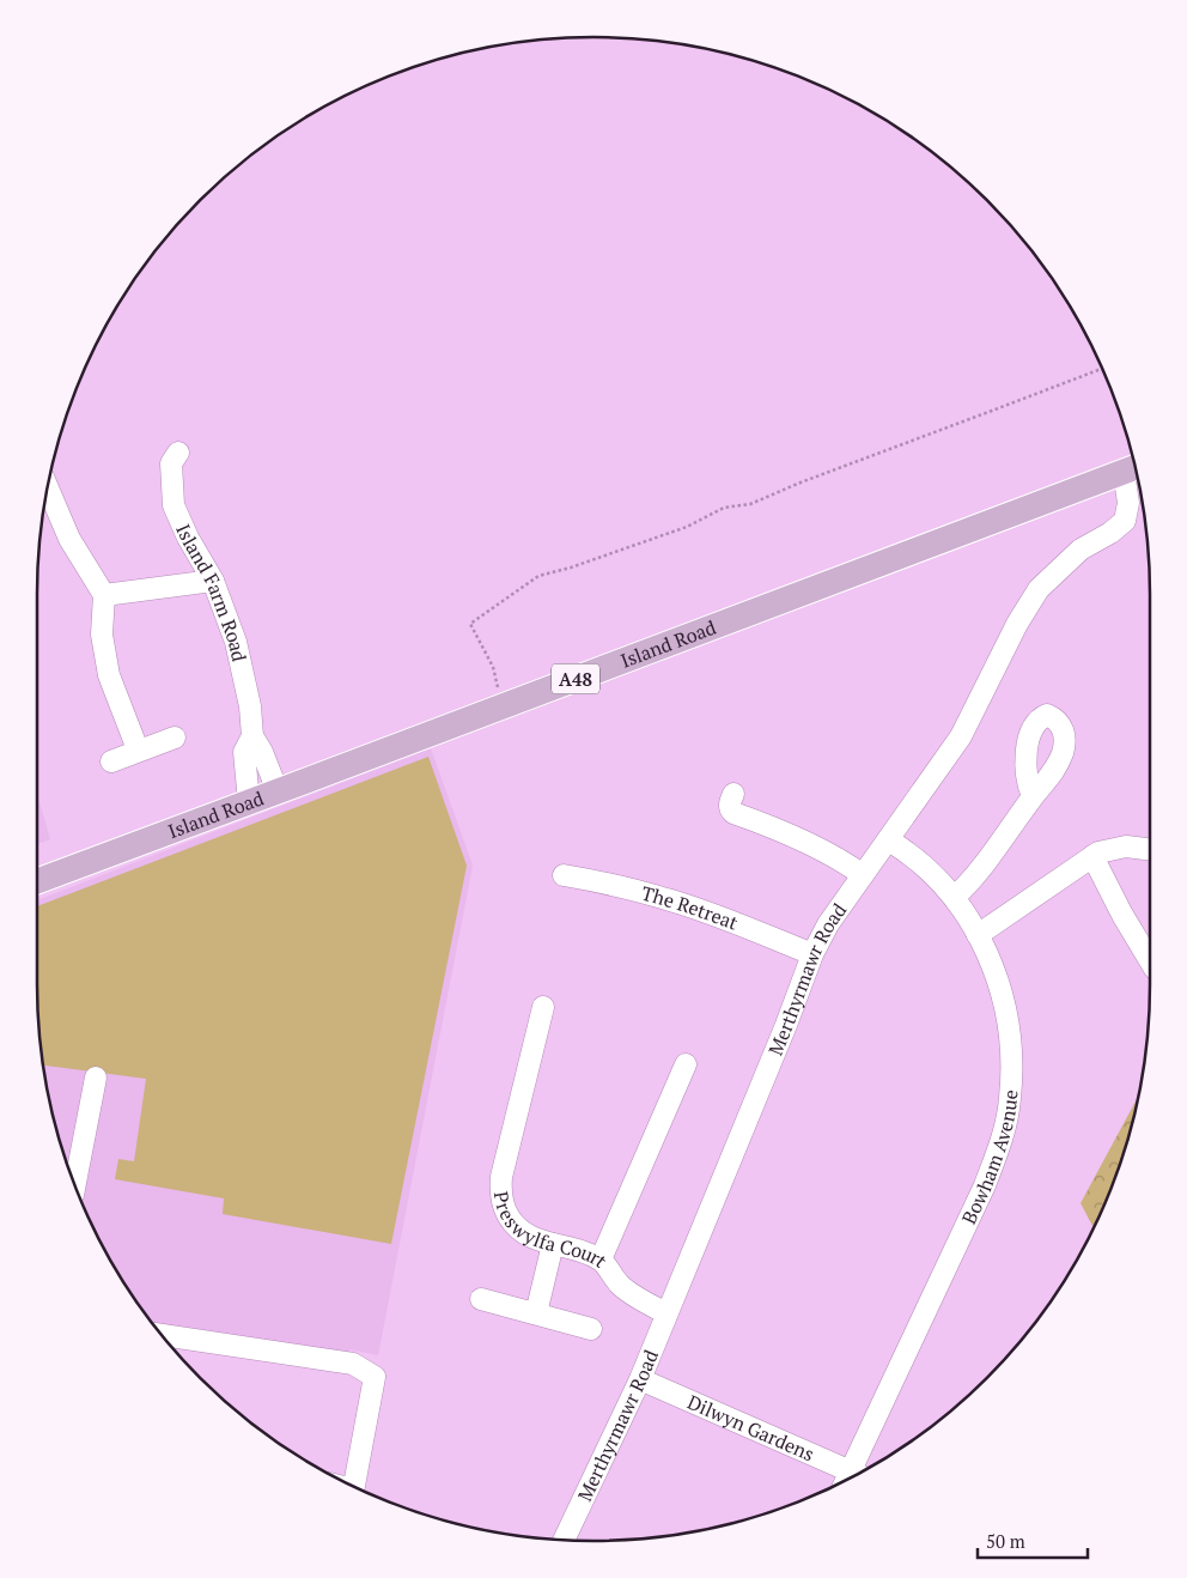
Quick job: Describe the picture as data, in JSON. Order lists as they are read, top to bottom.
{
  "streets": {
    "main road": ["Island Road", "A48"],
    "street": [
      "Island Farm Road",
      "The Retreat",
      "Merthyrmawr Road",
      "Bowham Avenue",
      "Preswylfa Court",
      "Dilwyn Gardens"
    ]
  },
  "crossings": [
    ["Island Farm Road", "Island Road"],
    ["Island Road", "Merthyrmawr Road"],
    ["The Retreat", "Merthyrmawr Road"],
    ["Merthyrmawr Road", "Bowham Avenue"],
    ["Merthyrmawr Road", "Preswylfa Court"],
    ["Merthyrmawr Road", "Dilwyn Gardens"]
  ],
  "scale_bar": "50 m"
}
